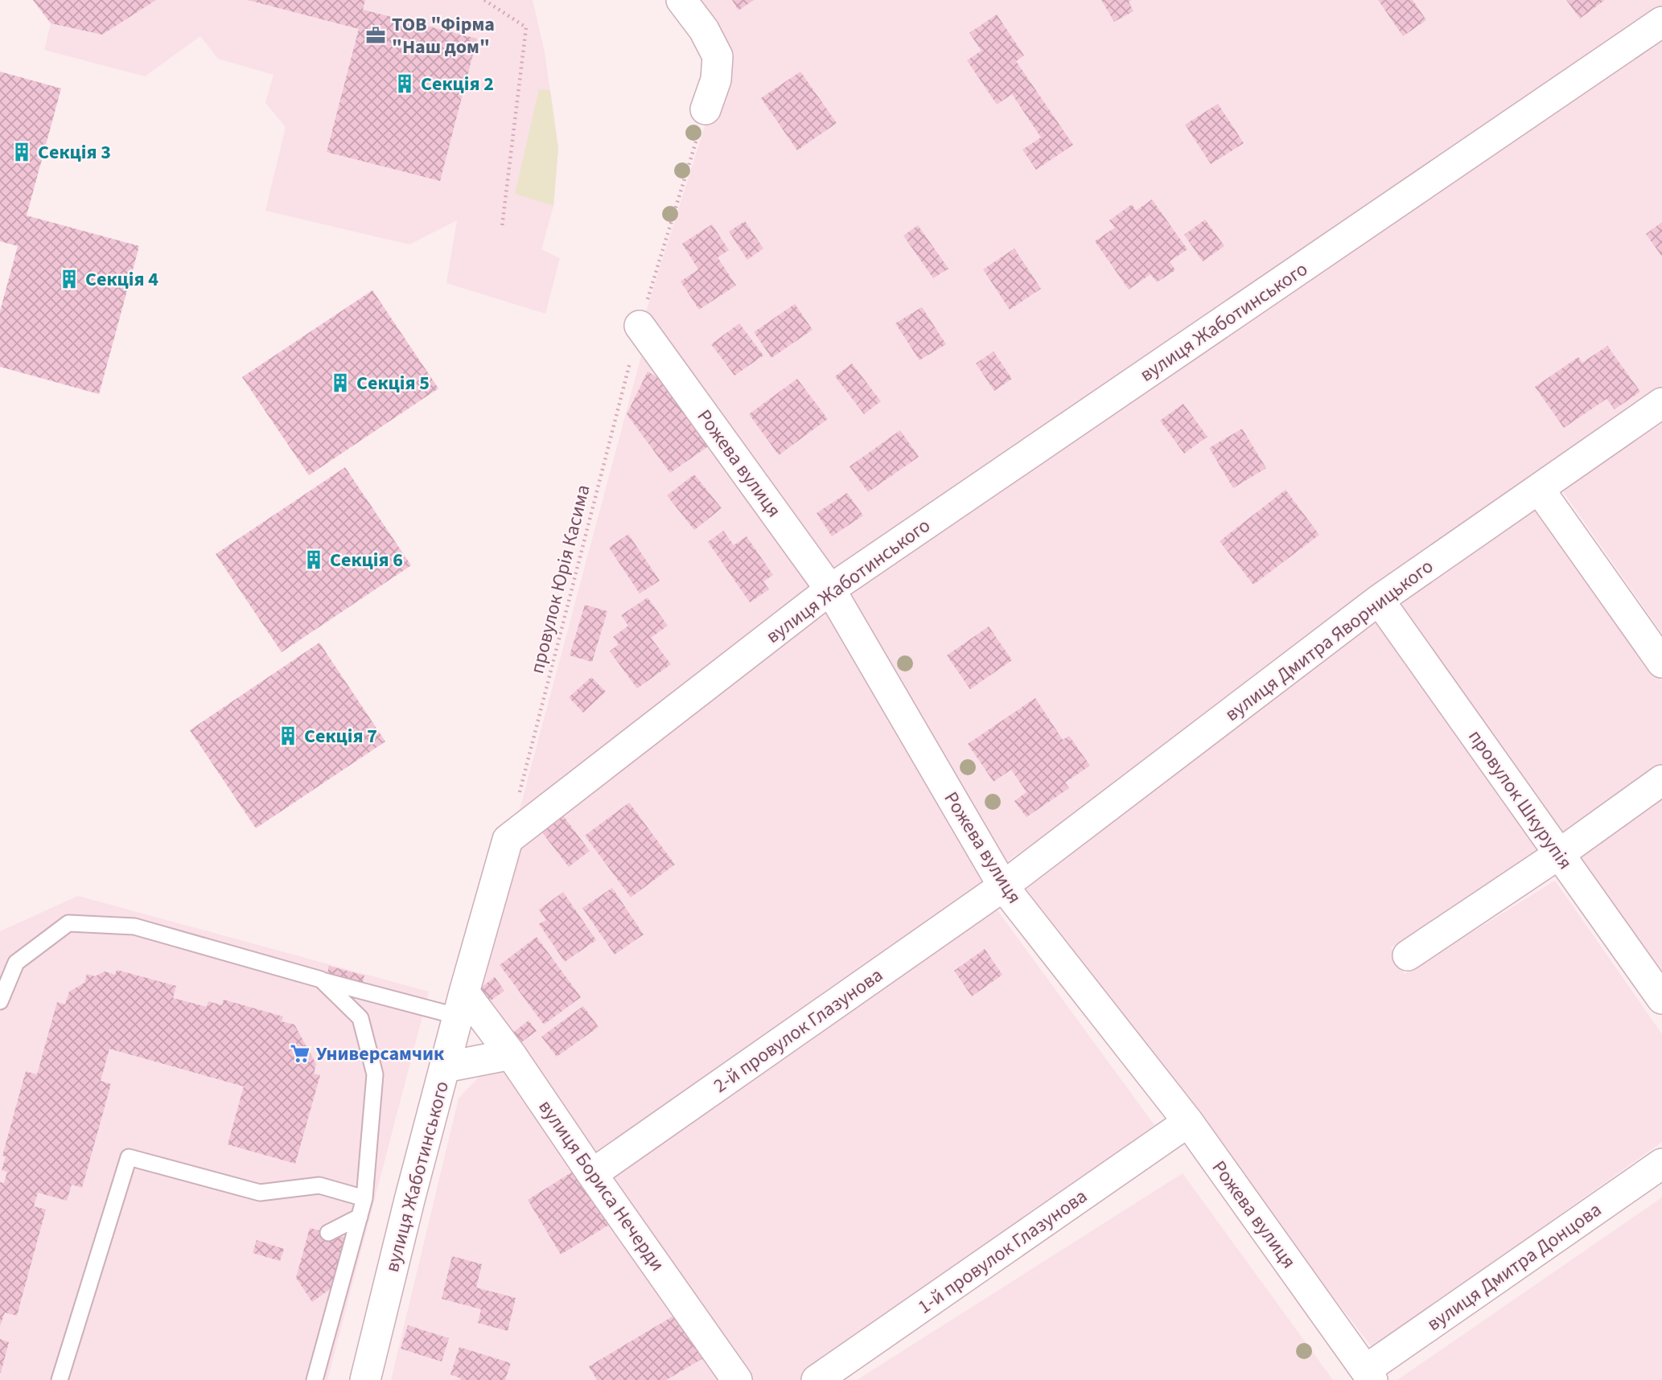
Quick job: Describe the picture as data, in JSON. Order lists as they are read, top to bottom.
{
  "streets": {
    "street": [
      "вулиця Жаботинського",
      "Рожева вулиця",
      "вулиця Дмитра Яворницького",
      "провулок Шкурупія",
      "2-й провулок Глазунова",
      "вулиця Бориса Нечерди",
      "1-й провулок Глазунова",
      "вулиця Дмитра Донцова"
    ],
    "path": ["провулок Юрія Касима"]
  },
  "crossings": [
    ["вулиця Жаботинського", "Рожева вулиця"],
    ["вулиця Жаботинського", "провулок Юрія Касима"],
    ["вулиця Жаботинського", "вулиця Бориса Нечерди"],
    ["Рожева вулиця", "провулок Юрія Касима"],
    ["Рожева вулиця", "вулиця Дмитра Яворницького"],
    ["Рожева вулиця", "2-й провулок Глазунова"],
    ["Рожева вулиця", "1-й провулок Глазунова"],
    ["Рожева вулиця", "вулиця Дмитра Донцова"],
    ["вулиця Дмитра Яворницького", "провулок Шкурупія"],
    ["вулиця Дмитра Яворницького", "2-й провулок Глазунова"],
    ["2-й провулок Глазунова", "вулиця Бориса Нечерди"]
  ],
  "places": {
    "office": ["ТОВ \"Фірма \"Наш дом\""],
    "building": [
      "Секція 2",
      "Секція 3",
      "Секція 4",
      "Секція 5",
      "Секція 6",
      "Секція 7"
    ],
    "supermarket": ["Универсамчик"]
  }
}
